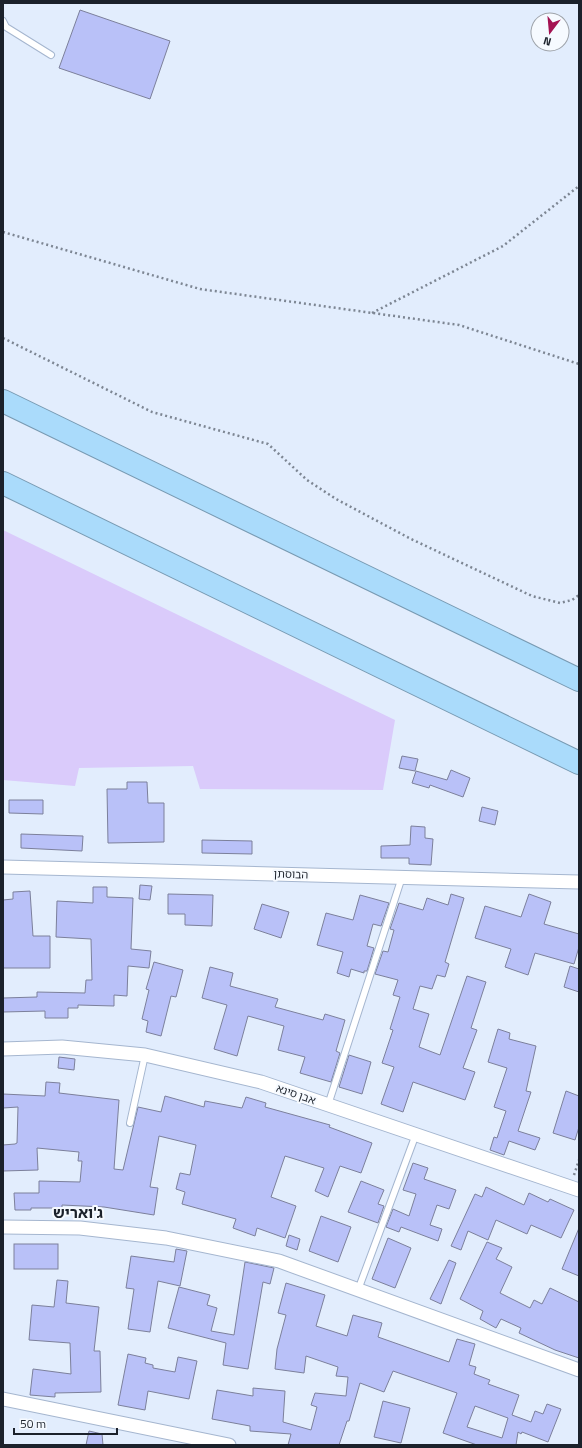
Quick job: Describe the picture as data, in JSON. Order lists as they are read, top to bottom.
{
  "streets": {
    "street": ["הבוסתן", "אבן סינא"]
  },
  "districts": ["ג'ואריש"],
  "scale_bar": "50 m",
  "north": "bottom"
}
